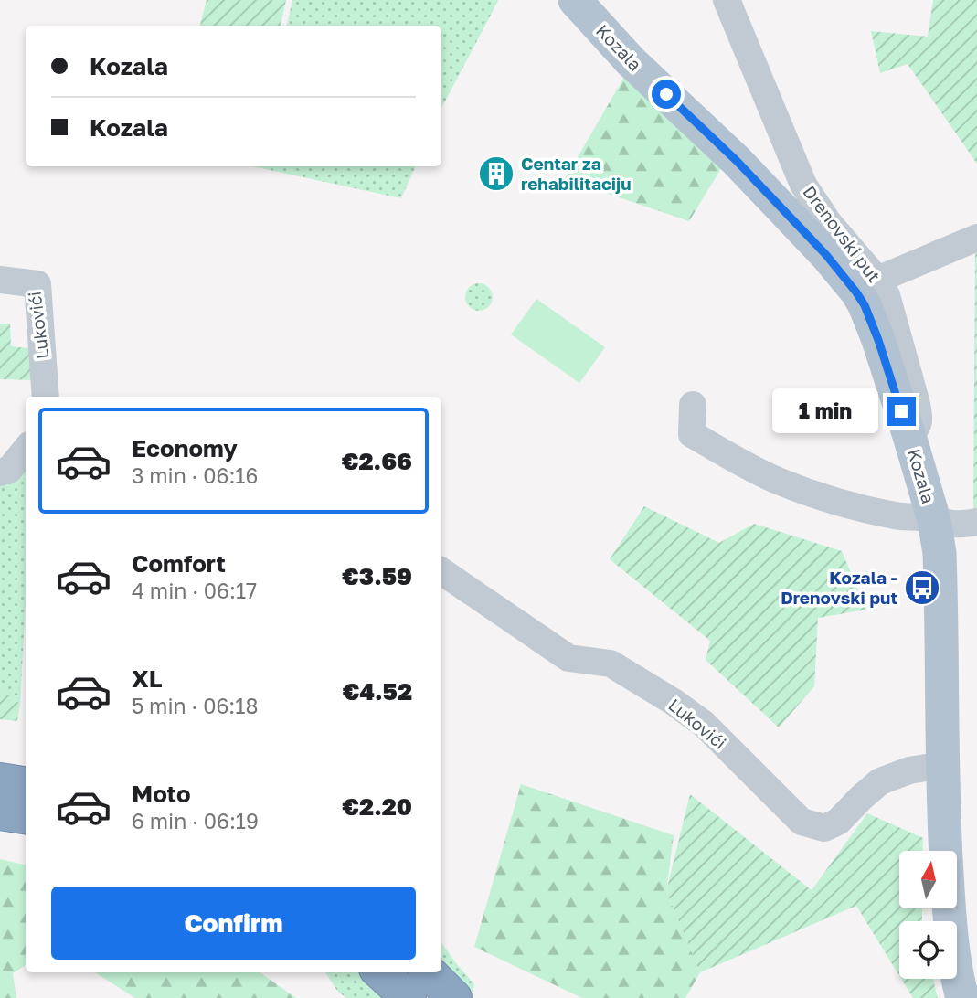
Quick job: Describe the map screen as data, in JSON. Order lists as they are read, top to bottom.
{
  "streets": {
    "main road": ["Kozala"],
    "street": ["Drenovski put", "Lukovići"]
  },
  "crossings": [
    ["Kozala", "Drenovski put"],
    ["Kozala", "Lukovići"]
  ],
  "places": {
    "building": ["Centar za rehabilitaciju"],
    "bus stop": ["Kozala - Drenovski put"]
  },
  "north": "top",
  "page": {
    "banner": ["Kozala", "Kozala"],
    "bubble": "1 min",
    "list": [
      {
        "name": "Economy",
        "note": "3 min · 06:16",
        "value": "€2.66"
      },
      {
        "name": "Comfort",
        "note": "4 min · 06:17",
        "value": "€3.59"
      },
      {
        "name": "XL",
        "note": "5 min · 06:18",
        "value": "€4.52"
      },
      {
        "name": "Moto",
        "note": "6 min · 06:19",
        "value": "€2.20"
      }
    ],
    "buttons": "Confirm"
  }
}
